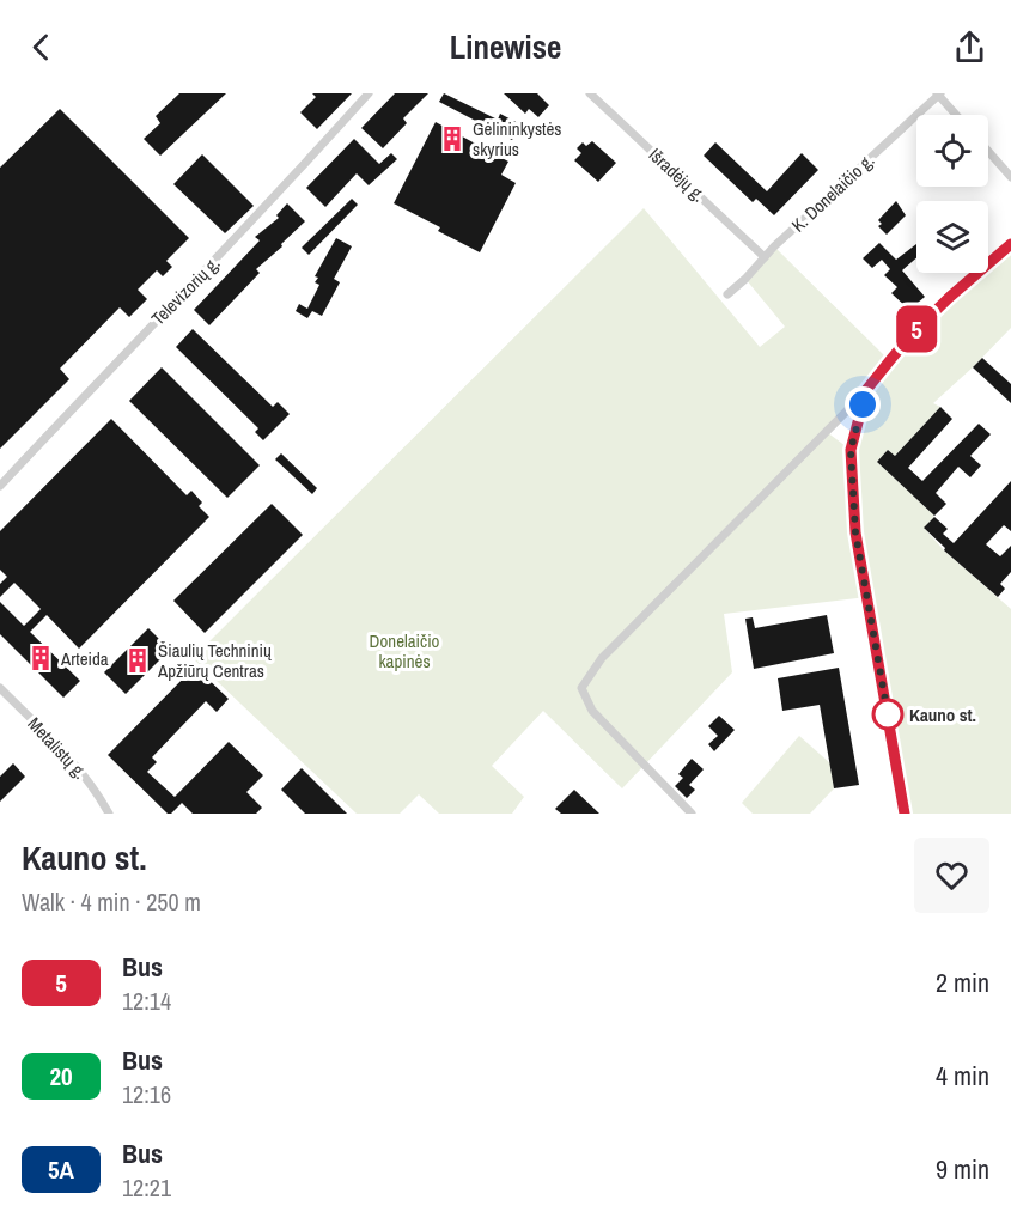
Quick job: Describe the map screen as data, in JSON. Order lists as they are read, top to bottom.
{
  "streets": {
    "street": [
      "Išradėjų g.",
      "K. Donelaičio g.",
      "Televizorių g.",
      "Metalistų g."
    ]
  },
  "crossings": [
    ["Išradėjų g.", "K. Donelaičio g."]
  ],
  "parks": ["Donelaičio kapinės"],
  "places": {
    "building": ["Gėlininkystės skyrius", "Arteida", "Šiaulių Techninių Apžiūrų Centras"],
    "other": ["Kauno st."]
  },
  "lines": ["bus line 5"],
  "page": {
    "header": "Linewise",
    "on_map": "5",
    "heading": ["Kauno st.", "Walk · 4 min · 250 m"],
    "list": [
      {
        "mark": "5",
        "name": "Bus",
        "note": "12:14",
        "value": "2 min"
      },
      {
        "mark": "20",
        "name": "Bus",
        "note": "12:16",
        "value": "4 min"
      },
      {
        "mark": "5A",
        "name": "Bus",
        "note": "12:21",
        "value": "9 min"
      }
    ]
  }
}
